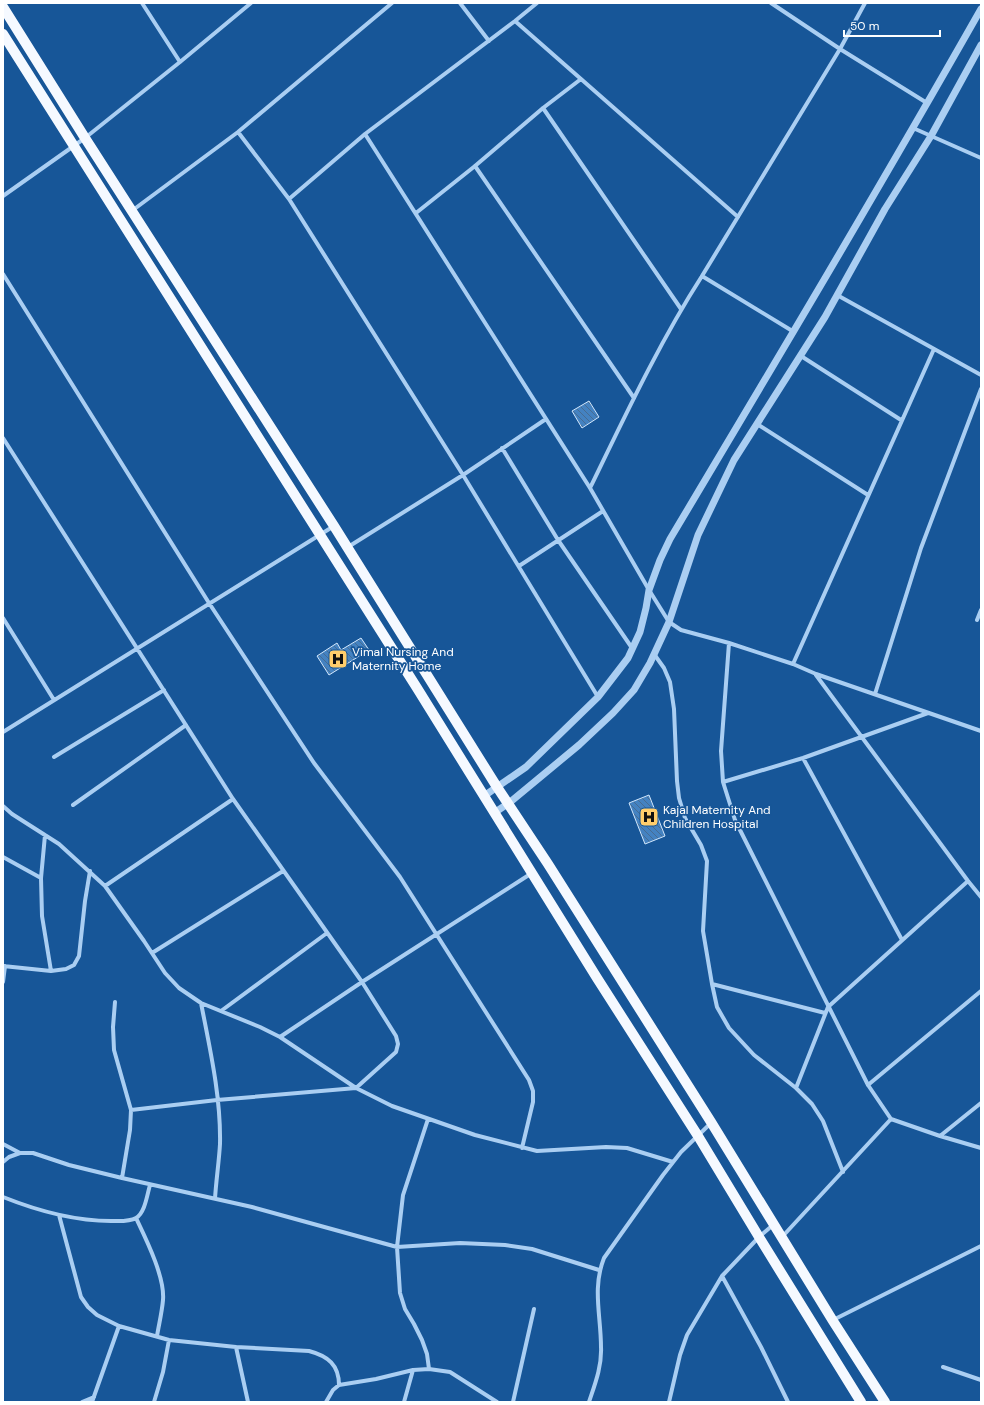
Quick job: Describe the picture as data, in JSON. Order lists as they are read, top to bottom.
{
  "places": {
    "hospital": ["Vimal Nursing And Maternity Home", "Kajal Maternity And Children Hospital"]
  },
  "scale_bar": "50 m"
}
